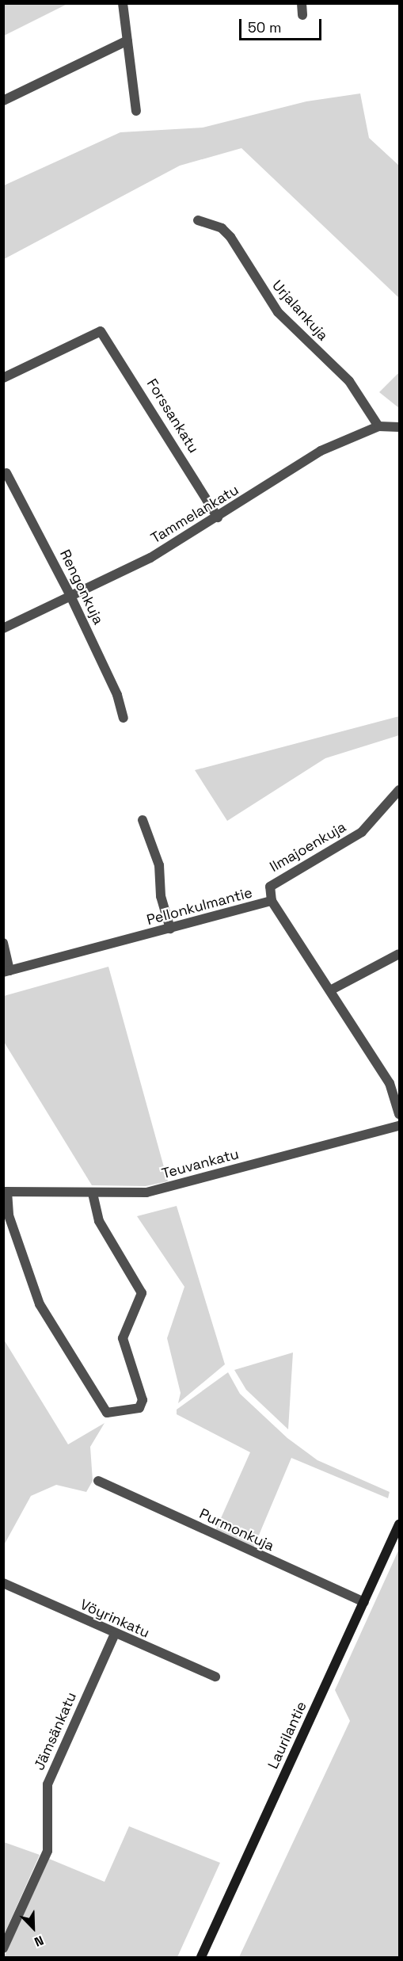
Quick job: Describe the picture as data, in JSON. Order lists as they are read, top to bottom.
{
  "streets": {
    "street": [
      "Urjalankuja",
      "Forssankatu",
      "Tammelankatu",
      "Rengonkuja",
      "Ilmajoenkuja",
      "Pellonkulmantie",
      "Teuvankatu",
      "Purmonkuja",
      "Vöyrinkatu",
      "Jämsänkatu",
      "Laurilantie"
    ]
  },
  "crossings": [
    ["Urjalankuja", "Tammelankatu"],
    ["Forssankatu", "Tammelankatu"],
    ["Tammelankatu", "Rengonkuja"],
    ["Ilmajoenkuja", "Pellonkulmantie"],
    ["Purmonkuja", "Laurilantie"],
    ["Vöyrinkatu", "Jämsänkatu"]
  ],
  "scale_bar": "50 m",
  "north": "bottom right"
}
